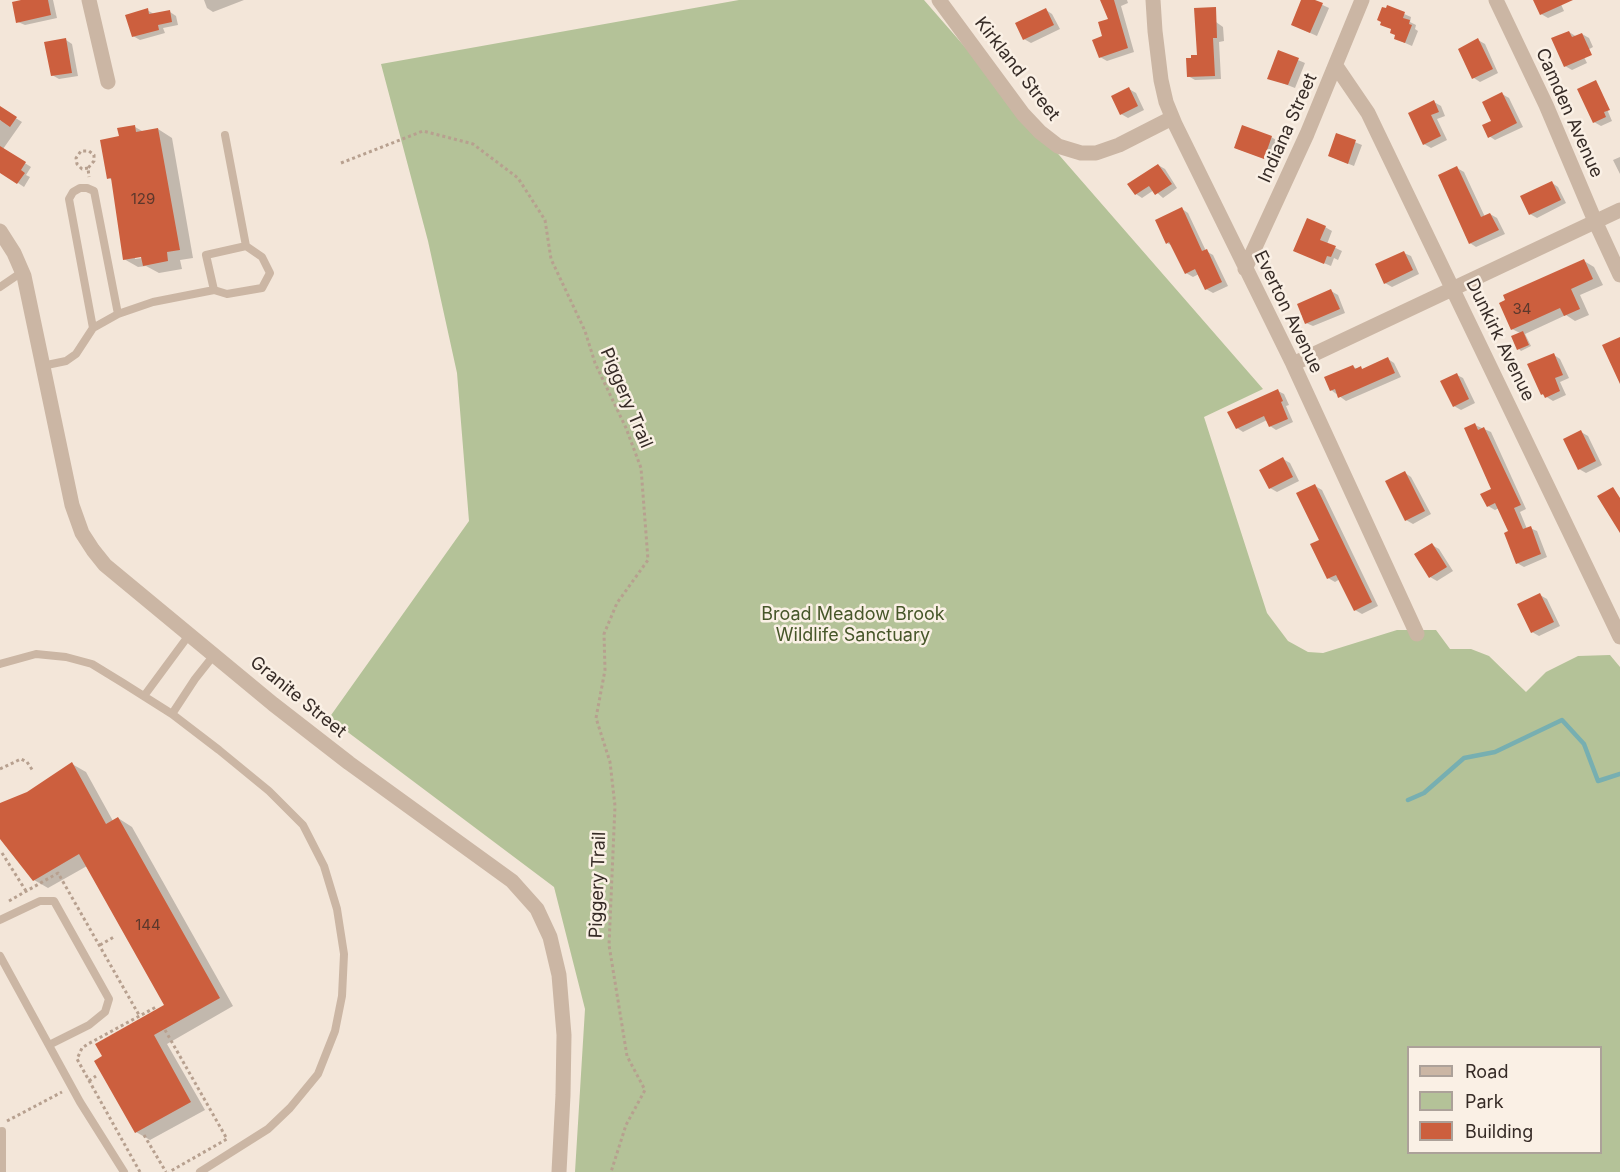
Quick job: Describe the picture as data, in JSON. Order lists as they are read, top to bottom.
{
  "streets": {
    "street": [
      "Kirkland Street",
      "Camden Avenue",
      "Indiana Street",
      "Everton Avenue",
      "Dunkirk Avenue",
      "Granite Street"
    ],
    "path": ["Piggery Trail"]
  },
  "crossings": [
    ["Kirkland Street", "Everton Avenue"],
    ["Indiana Street", "Everton Avenue"],
    ["Indiana Street", "Dunkirk Avenue"]
  ],
  "parks": ["Broad Meadow Brook Wildlife Sanctuary"],
  "house_numbers": ["129", "34", "144"],
  "legend": ["Road", "Park", "Building"]
}
